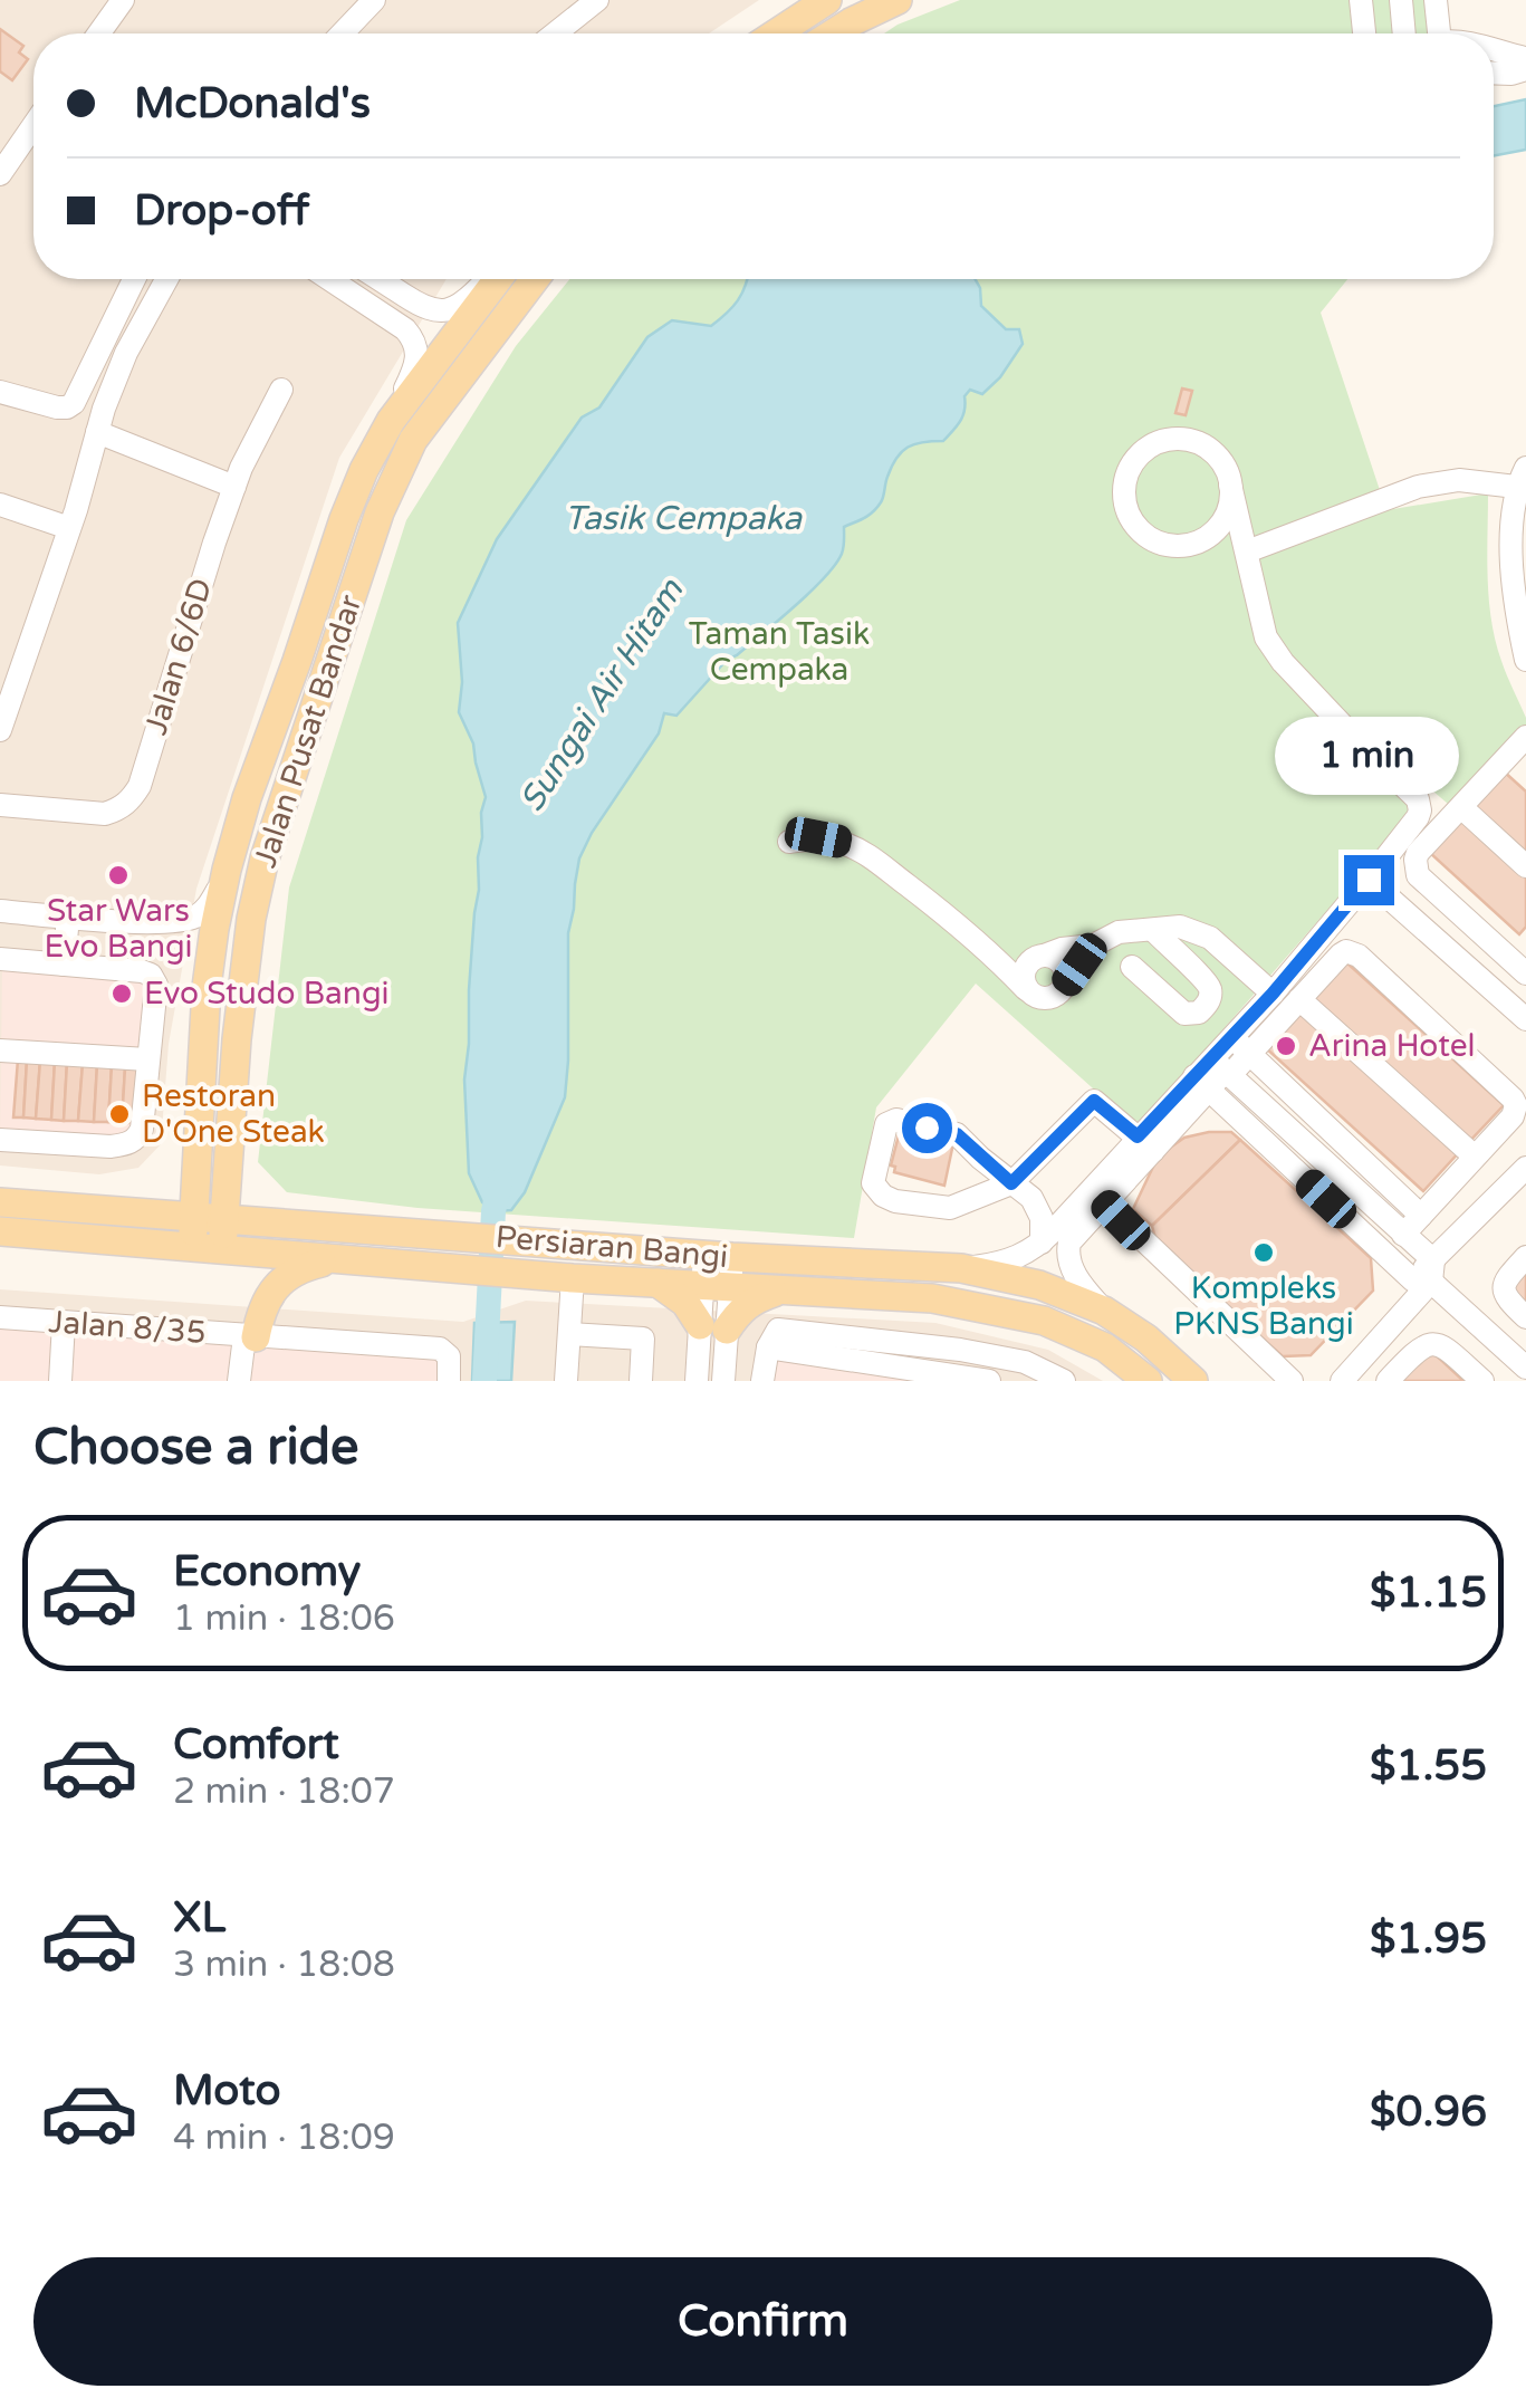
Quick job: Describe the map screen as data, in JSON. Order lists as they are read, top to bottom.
{
  "streets": {
    "main road": ["Jalan Pusat Bandar", "Persiaran Bangi"],
    "street": ["Jalan 6/6D", "Jalan 8/35"]
  },
  "crossings": [
    ["Jalan Pusat Bandar", "Persiaran Bangi"]
  ],
  "water": ["Tasik Cempaka", "Sungai Air Hitam"],
  "parks": ["Taman Tasik Cempaka"],
  "places": [
    "Star Wars Evo Bangi",
    "Evo Studo Bangi",
    "Arina Hotel",
    "Restoran D'One Steak",
    "Kompleks PKNS Bangi"
  ],
  "page": {
    "banner": ["McDonald's", "Drop-off"],
    "bubble": "1 min",
    "heading": "Choose a ride",
    "list": [
      {
        "name": "Economy",
        "note": "1 min · 18:06",
        "value": "$1.15"
      },
      {
        "name": "Comfort",
        "note": "2 min · 18:07",
        "value": "$1.55"
      },
      {
        "name": "XL",
        "note": "3 min · 18:08",
        "value": "$1.95"
      },
      {
        "name": "Moto",
        "note": "4 min · 18:09",
        "value": "$0.96"
      }
    ],
    "buttons": "Confirm"
  }
}
